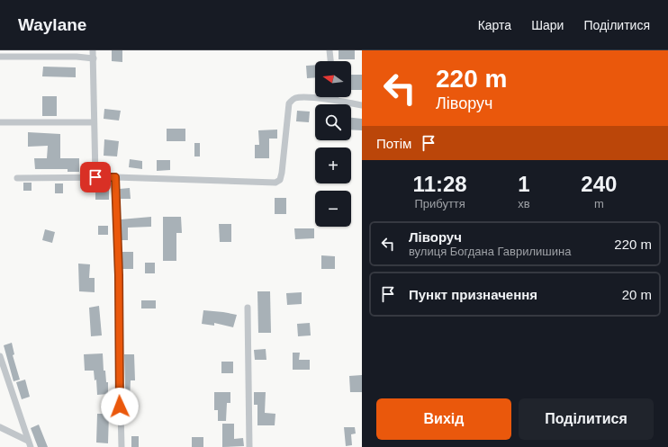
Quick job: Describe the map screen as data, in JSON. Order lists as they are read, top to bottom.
{
  "north": "left",
  "page": {
    "header": "Waylane",
    "nav": ["Карта", "Шари", "Поділитися"],
    "turn": ["220 m", "Ліворуч"],
    "map_buttons": ["+", "−"],
    "then": "Потім",
    "eta": [
      "11:28",
      "Прибуття",
      "1",
      "хв",
      "240",
      "m"
    ],
    "list": [
      {
        "name": "Ліворуч",
        "note": "вулиця Богдана Гаврилишина",
        "value": "220 m"
      },
      {
        "name": "Пункт призначення",
        "value": "20 m"
      }
    ],
    "buttons": ["Вихід", "Поділитися"]
  }
}
